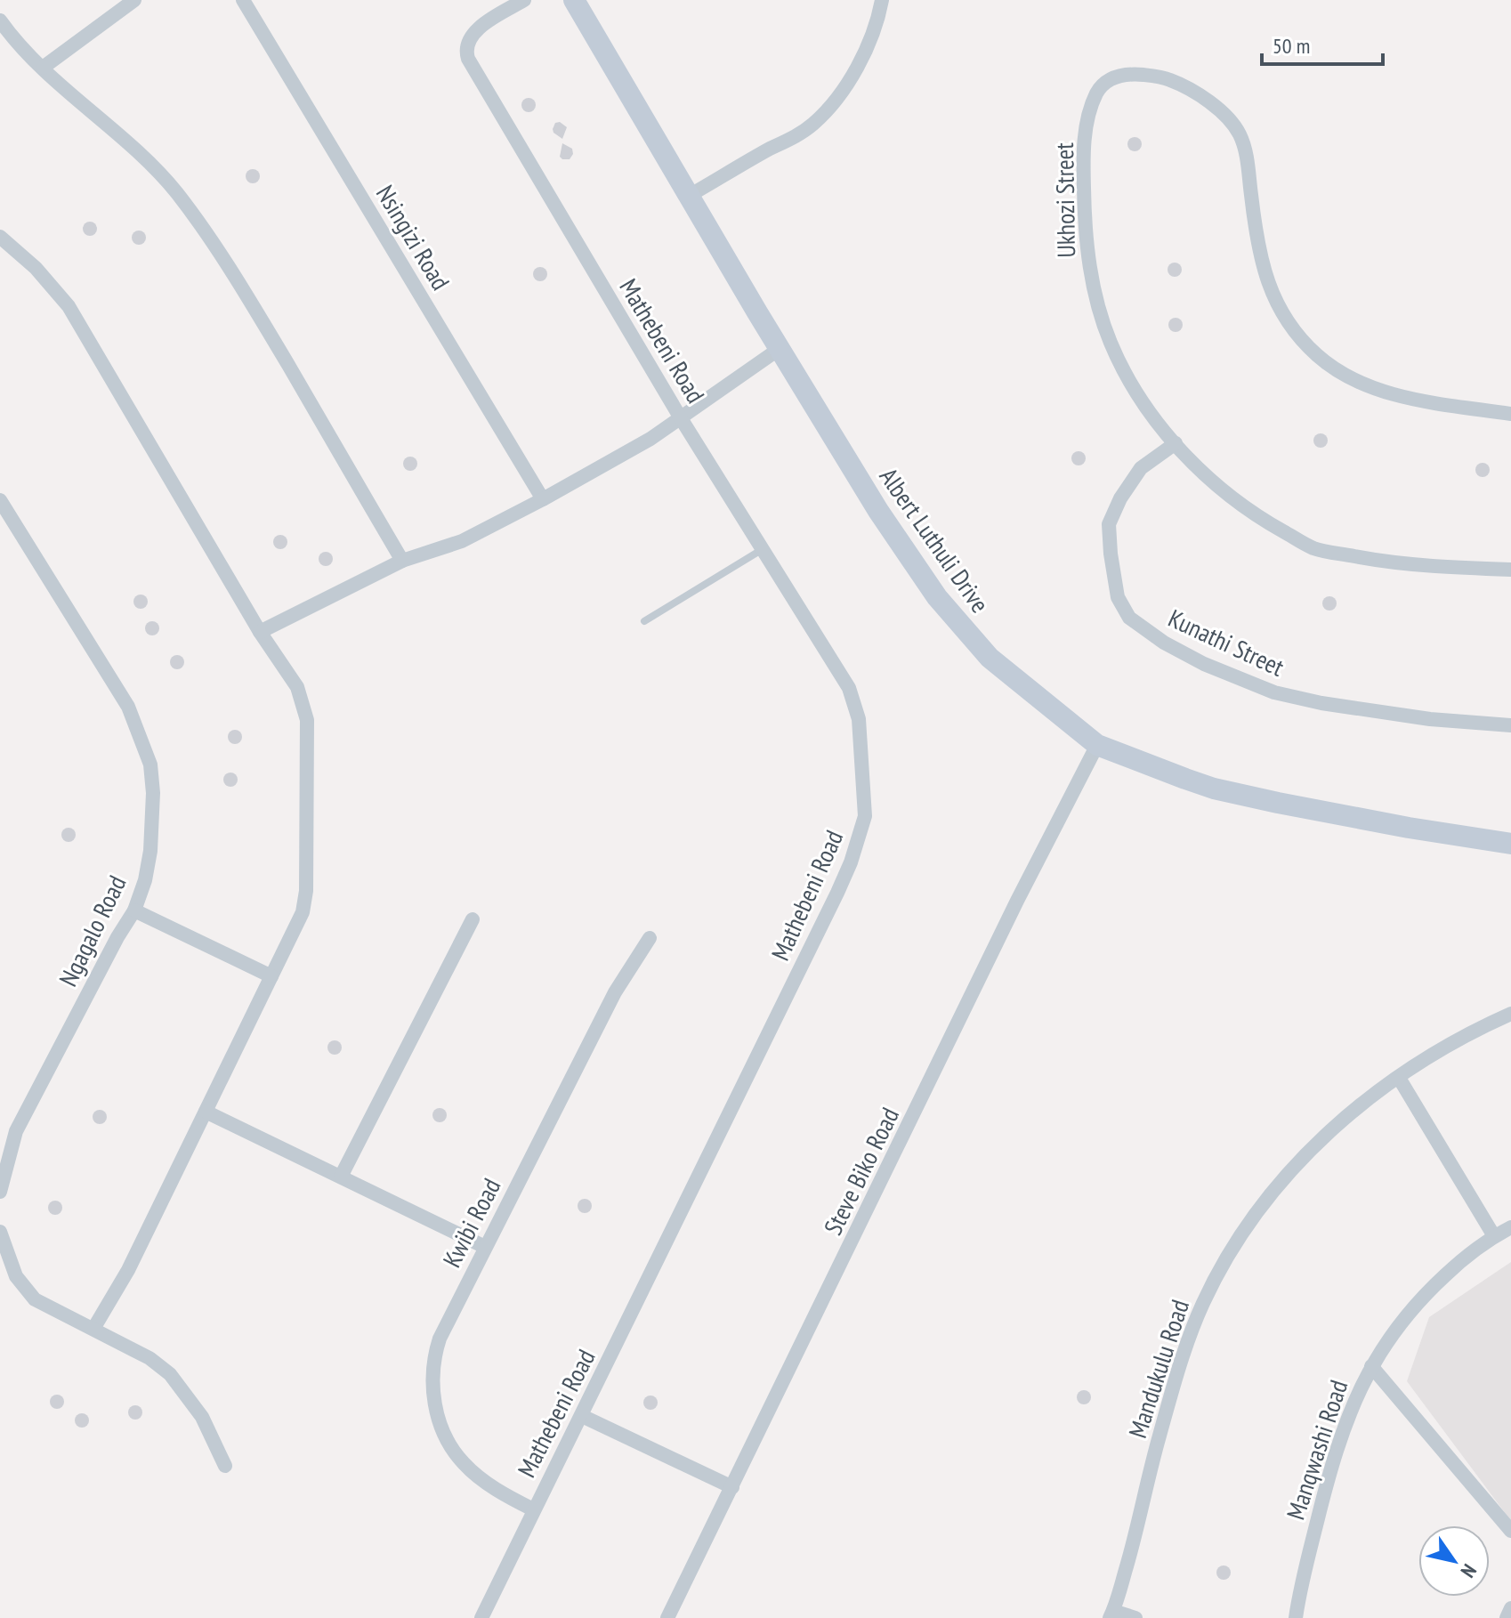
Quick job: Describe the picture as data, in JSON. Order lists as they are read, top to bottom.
{
  "streets": {
    "street": [
      "Ukhozi Street",
      "Nsingizi Road",
      "Mathebeni Road",
      "Albert Luthuli Drive",
      "Kunathi Street",
      "Ngagalo Road",
      "Steve Biko Road",
      "Kwibi Road",
      "Mandukulu Road",
      "Manqwashi Road"
    ]
  },
  "crossings": [
    ["Ukhozi Street", "Kunathi Street"],
    ["Mathebeni Road", "Kwibi Road"],
    ["Albert Luthuli Drive", "Steve Biko Road"]
  ],
  "scale_bar": "50 m",
  "north": "bottom right"
}
